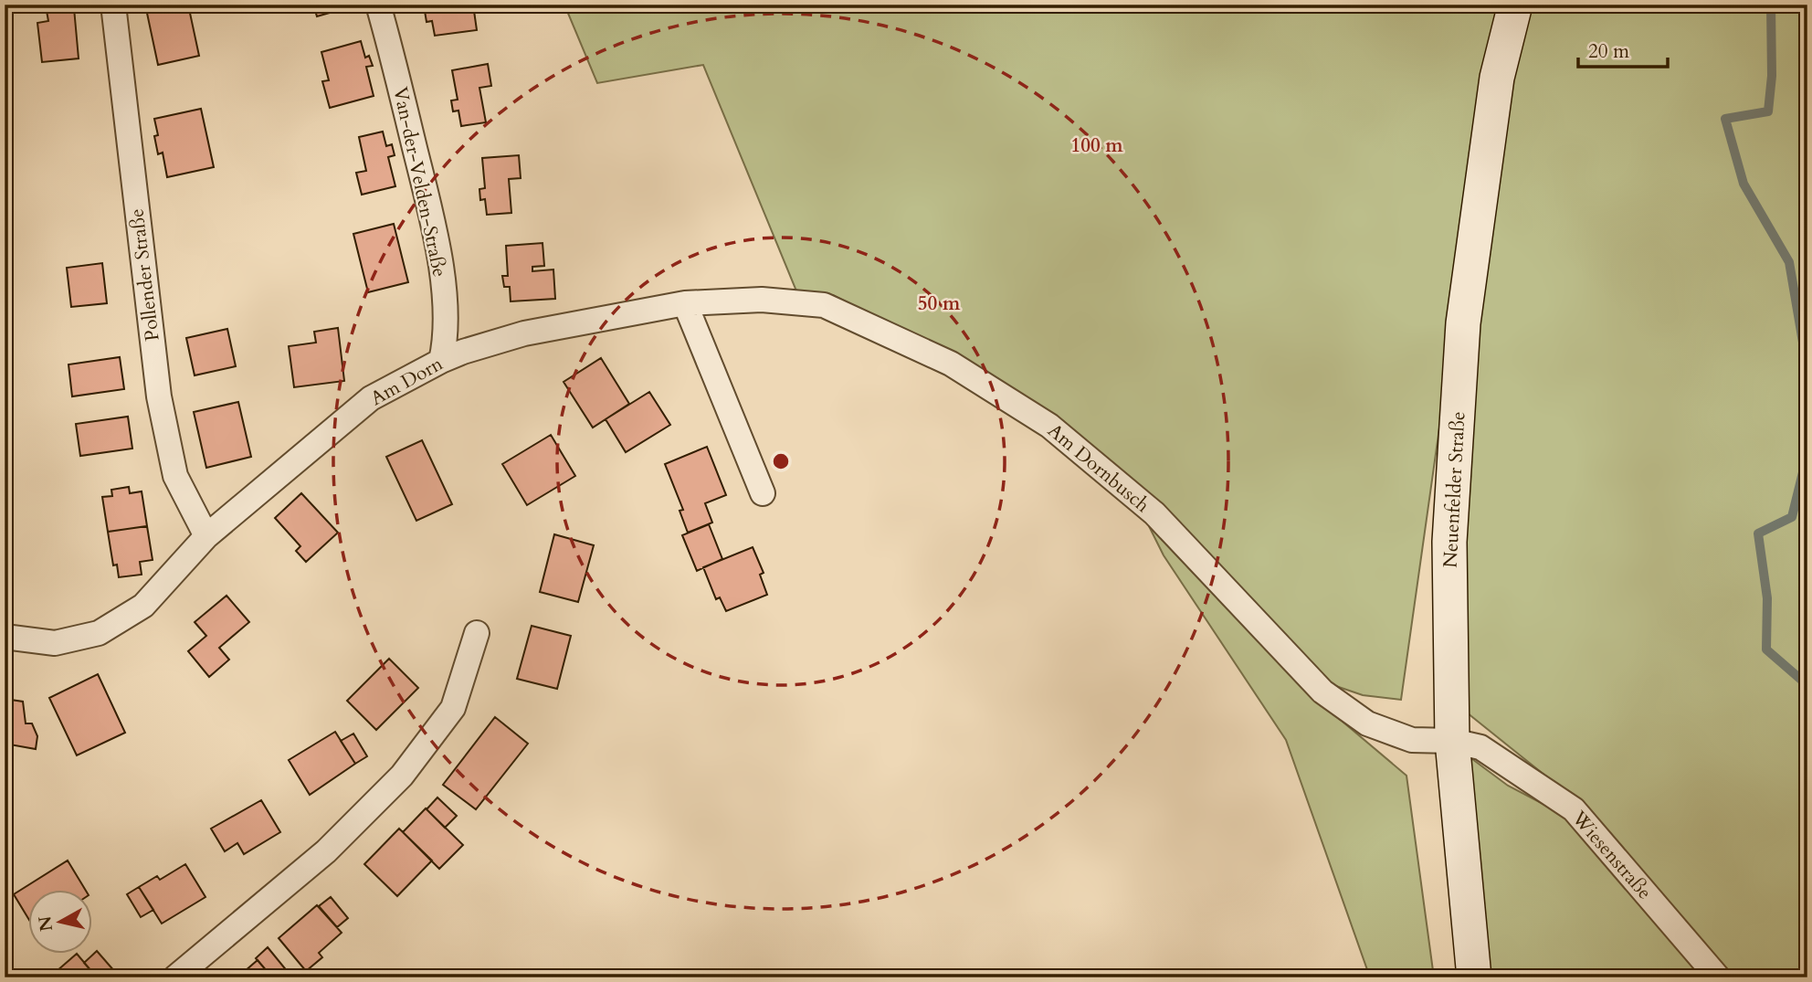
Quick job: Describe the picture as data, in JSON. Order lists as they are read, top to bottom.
{
  "streets": {
    "main road": ["Neuenfelder Straße"],
    "street": [
      "Van-der-Velden-Straße",
      "Pollender Straße",
      "Am Dorn",
      "Am Dornbusch",
      "Wiesenstraße"
    ]
  },
  "crossings": [
    ["Van-der-Velden-Straße", "Am Dorn"],
    ["Pollender Straße", "Am Dorn"],
    ["Am Dorn", "Am Dornbusch"],
    ["Am Dornbusch", "Neuenfelder Straße"],
    ["Am Dornbusch", "Wiesenstraße"],
    ["Neuenfelder Straße", "Wiesenstraße"]
  ],
  "scale_bar": "20 m",
  "north": "left",
  "rings": ["100 m", "50 m"]
}
